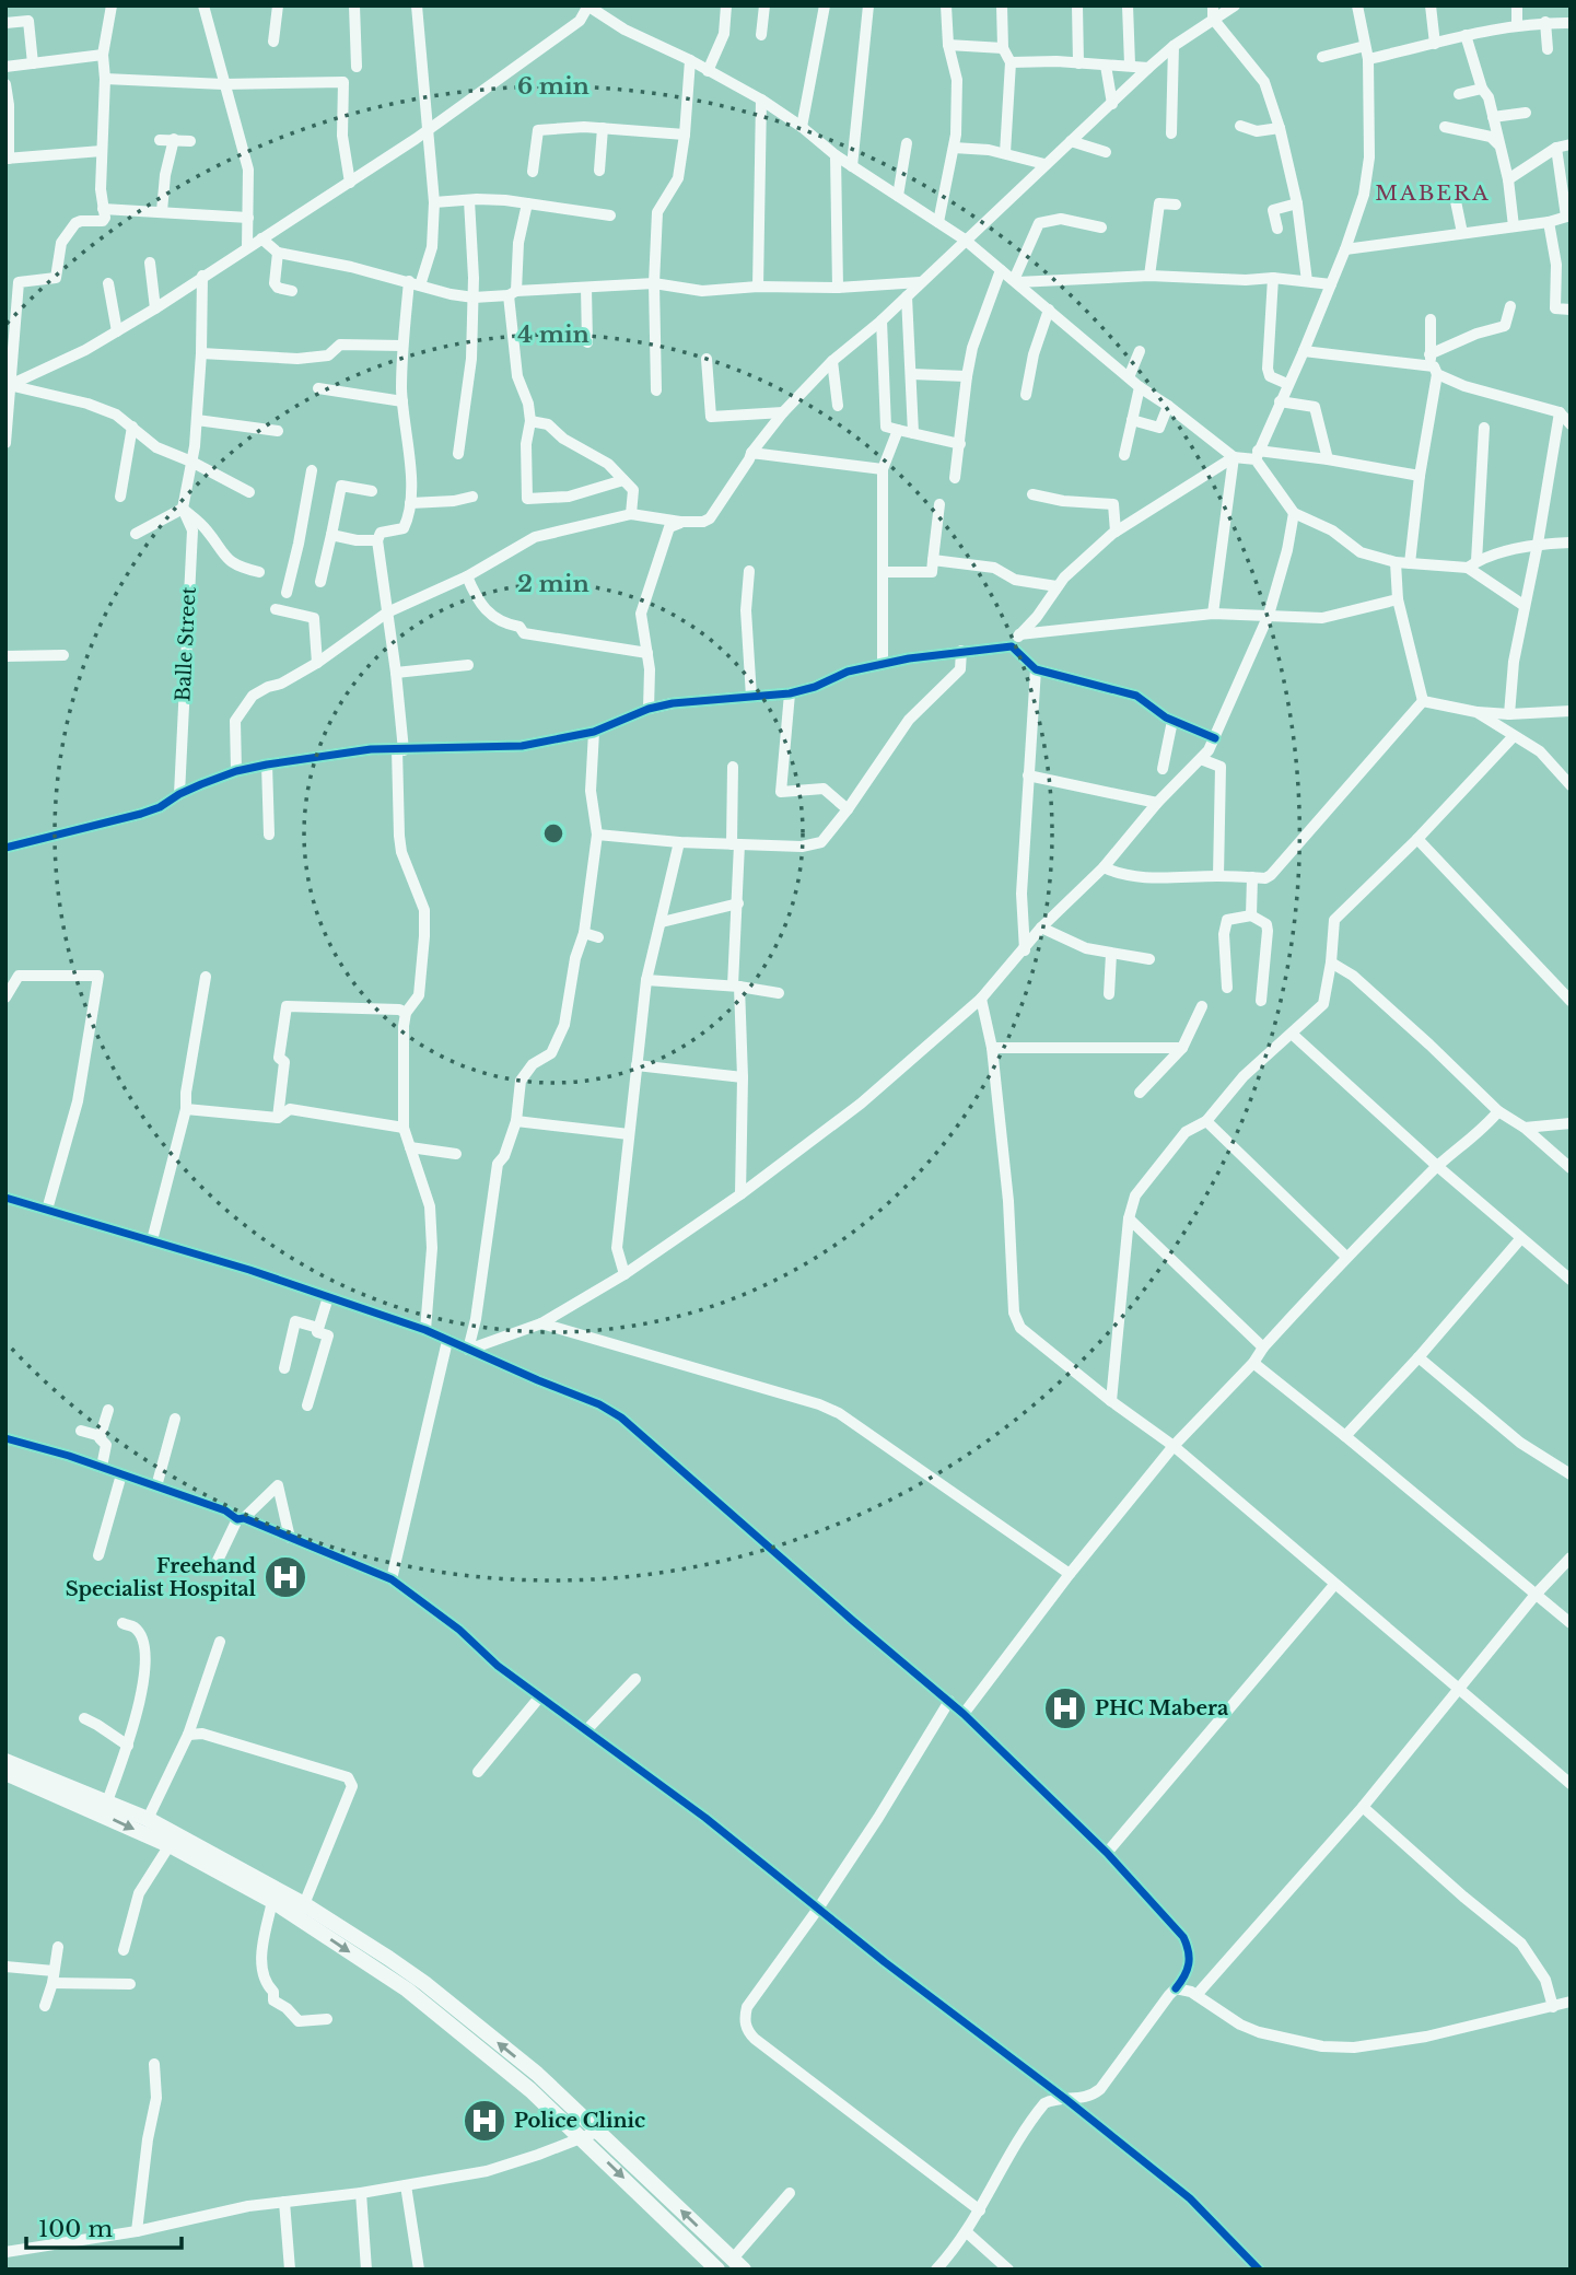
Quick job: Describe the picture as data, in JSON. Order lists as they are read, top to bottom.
{
  "streets": {
    "street": ["Balle Street"]
  },
  "districts": ["MABERA"],
  "places": {
    "hospital": ["Freehand Specialist Hospital", "PHC Mabera", "Police Clinic"]
  },
  "scale_bar": "100 m",
  "rings": ["6 min", "4 min", "2 min"]
}
